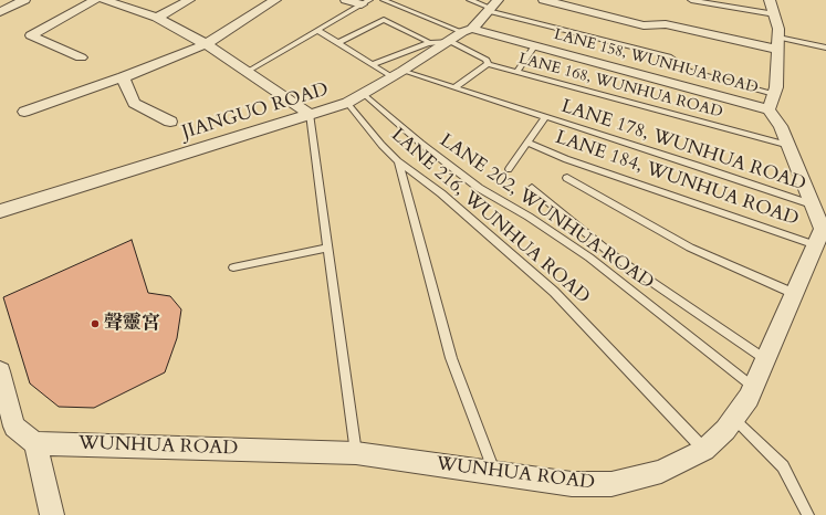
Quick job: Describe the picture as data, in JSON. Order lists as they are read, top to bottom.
{
  "streets": {
    "street": ["LANE 158, WUNHUA ROAD", "JIANGUO ROAD", "WUNHUA ROAD"],
    "lane": [
      "LANE 168, WUNHUA ROAD",
      "LANE 178, WUNHUA ROAD",
      "LANE 184, WUNHUA ROAD",
      "LANE 202, WUNHUA ROAD",
      "LANE 216, WUNHUA ROAD"
    ]
  },
  "crossings": [
    ["LANE 158, WUNHUA ROAD", "JIANGUO ROAD"],
    ["LANE 168, WUNHUA ROAD", "JIANGUO ROAD"],
    ["JIANGUO ROAD", "LANE 178, WUNHUA ROAD"],
    ["JIANGUO ROAD", "LANE 202, WUNHUA ROAD"],
    ["JIANGUO ROAD", "LANE 216, WUNHUA ROAD"],
    ["LANE 184, WUNHUA ROAD", "WUNHUA ROAD"],
    ["LANE 202, WUNHUA ROAD", "WUNHUA ROAD"],
    ["LANE 216, WUNHUA ROAD", "WUNHUA ROAD"]
  ],
  "places": ["聲靈宮"]
}
